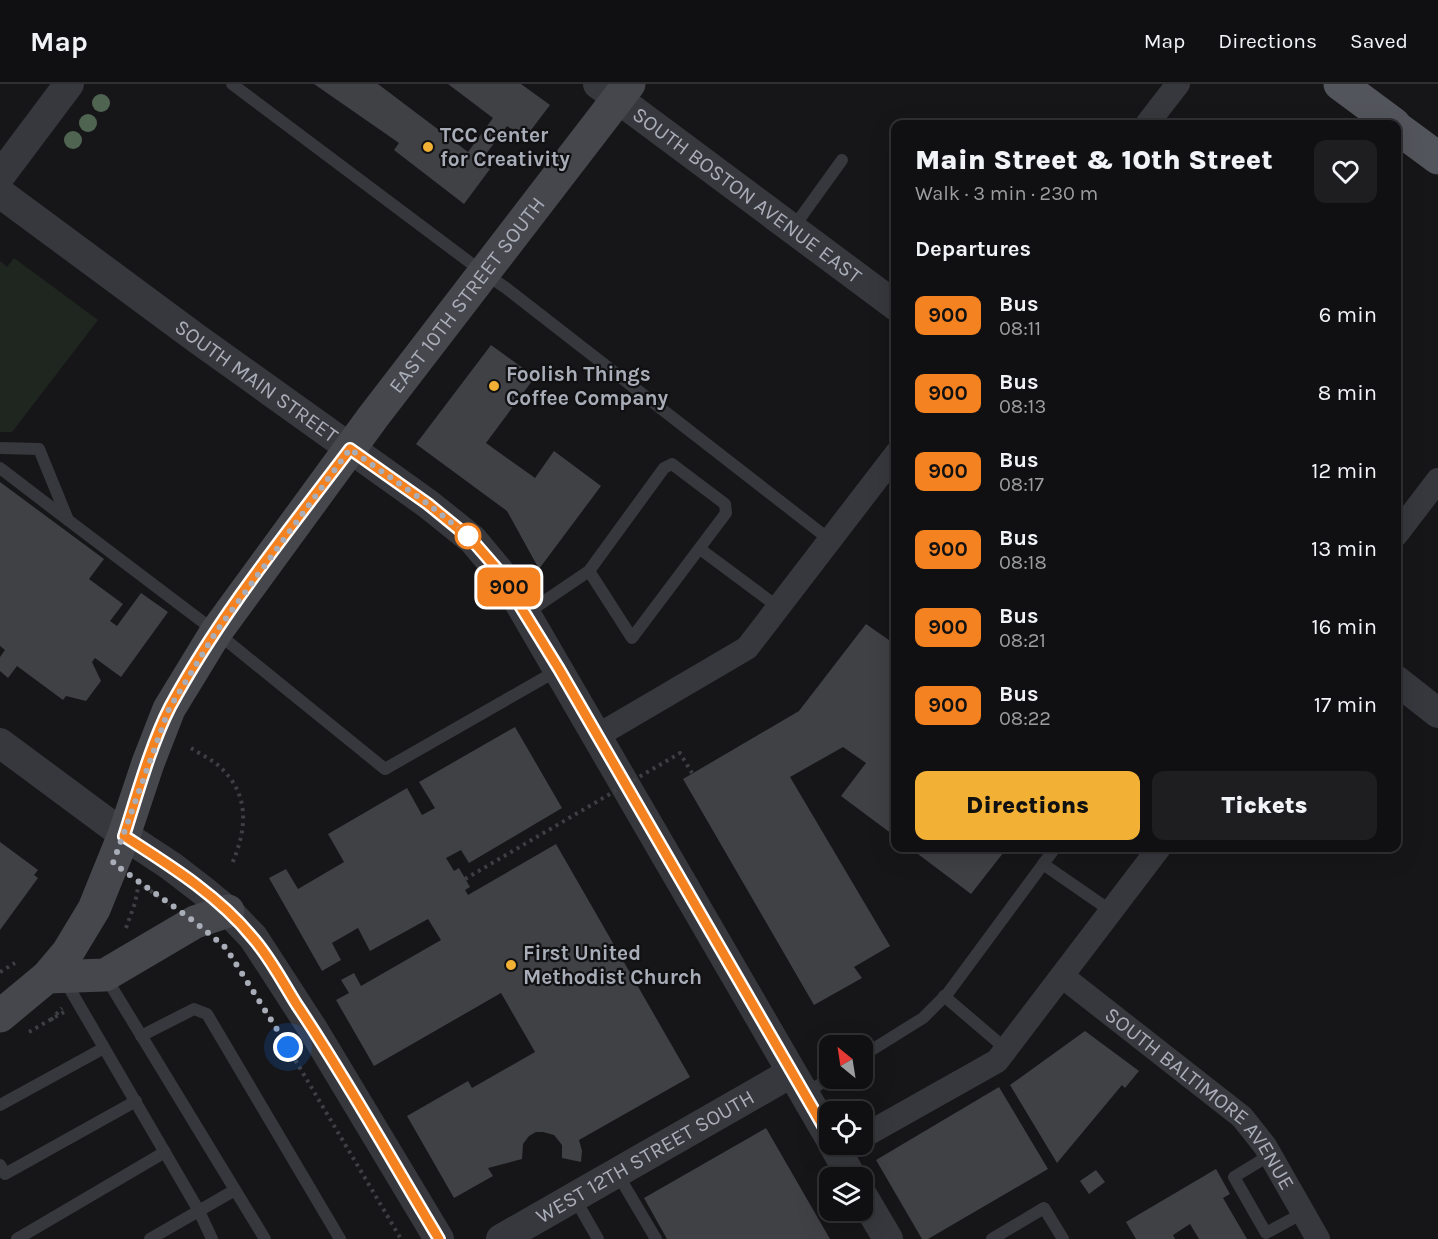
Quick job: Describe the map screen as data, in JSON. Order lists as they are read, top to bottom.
{
  "streets": {
    "main road": ["EAST 10TH STREET SOUTH"],
    "street": [
      "SOUTH BOSTON AVENUE EAST",
      "SOUTH MAIN STREET",
      "SOUTH BALTIMORE AVENUE",
      "WEST 12TH STREET SOUTH"
    ]
  },
  "crossings": [
    ["SOUTH BOSTON AVENUE EAST", "EAST 10TH STREET SOUTH"],
    ["EAST 10TH STREET SOUTH", "SOUTH MAIN STREET"],
    ["SOUTH MAIN STREET", "WEST 12TH STREET SOUTH"]
  ],
  "places": ["TCC Center for Creativity", "Foolish Things Coffee Company", "First United Methodist Church"],
  "lines": ["bus line 900"],
  "north": "top left",
  "page": {
    "header": "Map",
    "nav": ["Map", "Directions", "Saved"],
    "on_map": "900",
    "heading": [
      ["Main Street & 10th Street", "Walk · 3 min · 230 m"],
      "Departures"
    ],
    "list": [
      {
        "mark": "900",
        "name": "Bus",
        "note": "08:11",
        "value": "6 min"
      },
      {
        "mark": "900",
        "name": "Bus",
        "note": "08:13",
        "value": "8 min"
      },
      {
        "mark": "900",
        "name": "Bus",
        "note": "08:17",
        "value": "12 min"
      },
      {
        "mark": "900",
        "name": "Bus",
        "note": "08:18",
        "value": "13 min"
      },
      {
        "mark": "900",
        "name": "Bus",
        "note": "08:21",
        "value": "16 min"
      },
      {
        "mark": "900",
        "name": "Bus",
        "note": "08:22",
        "value": "17 min"
      }
    ],
    "buttons": ["Directions", "Tickets"]
  }
}
